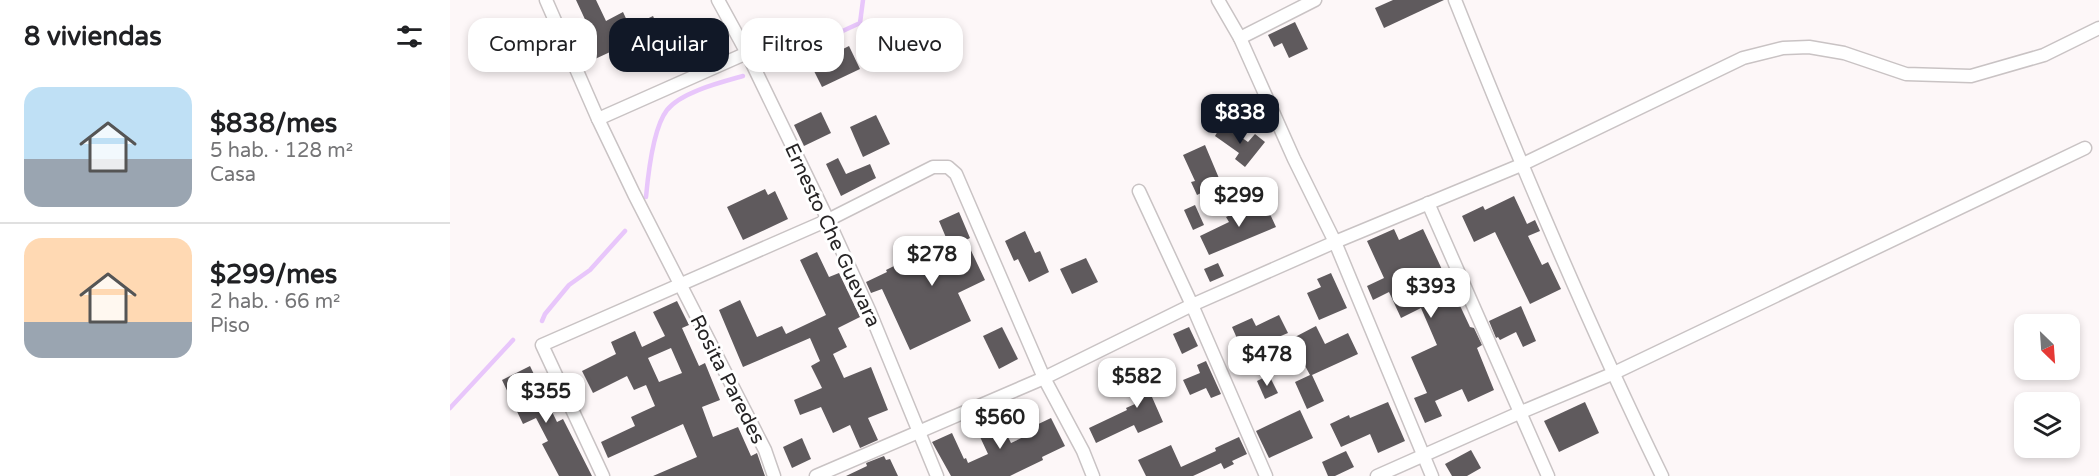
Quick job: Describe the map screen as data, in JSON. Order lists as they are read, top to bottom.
{
  "streets": {
    "street": ["Ernesto Che Guevara", "Rosita Paredes"]
  },
  "north": "bottom right",
  "page": {
    "heading": "8 viviendas",
    "chip": [
      "Comprar",
      "Alquilar",
      "Filtros",
      "Nuevo"
    ],
    "list": [
      {
        "name": "$838/mes",
        "note": "5 hab. · 128 m² · Casa"
      },
      {
        "name": "$299/mes",
        "note": "2 hab. · 66 m² · Piso"
      }
    ],
    "price": [
      "$838",
      "$299",
      "$278",
      "$393",
      "$478",
      "$582",
      "$355",
      "$560"
    ]
  }
}
